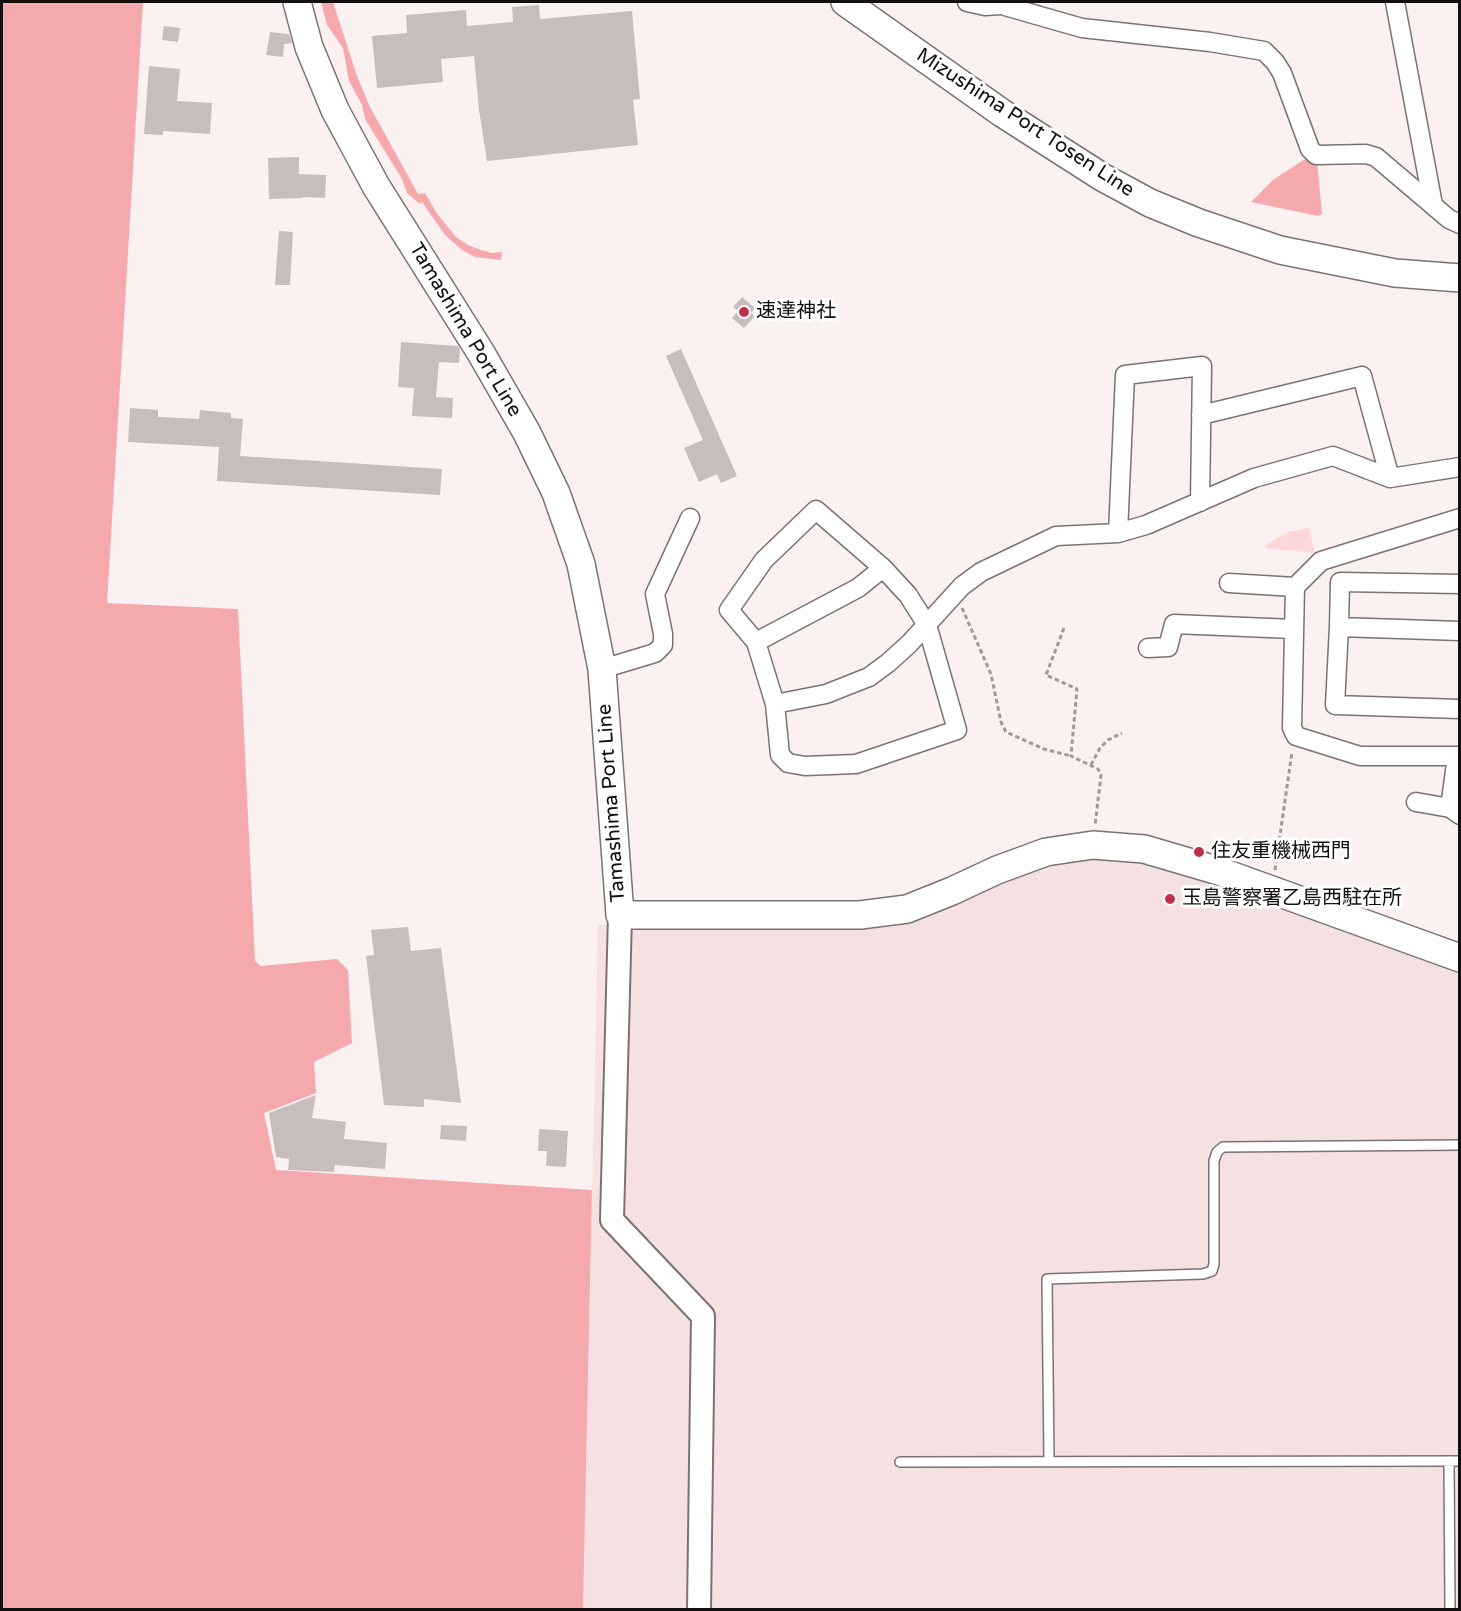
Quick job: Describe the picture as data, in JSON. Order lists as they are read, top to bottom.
{
  "streets": {
    "main road": ["Mizushima Port Tosen Line", "Tamashima Port Line"]
  },
  "places": ["速達神社", "住友重機械西門", "玉島警察署乙島西駐在所"]
}
